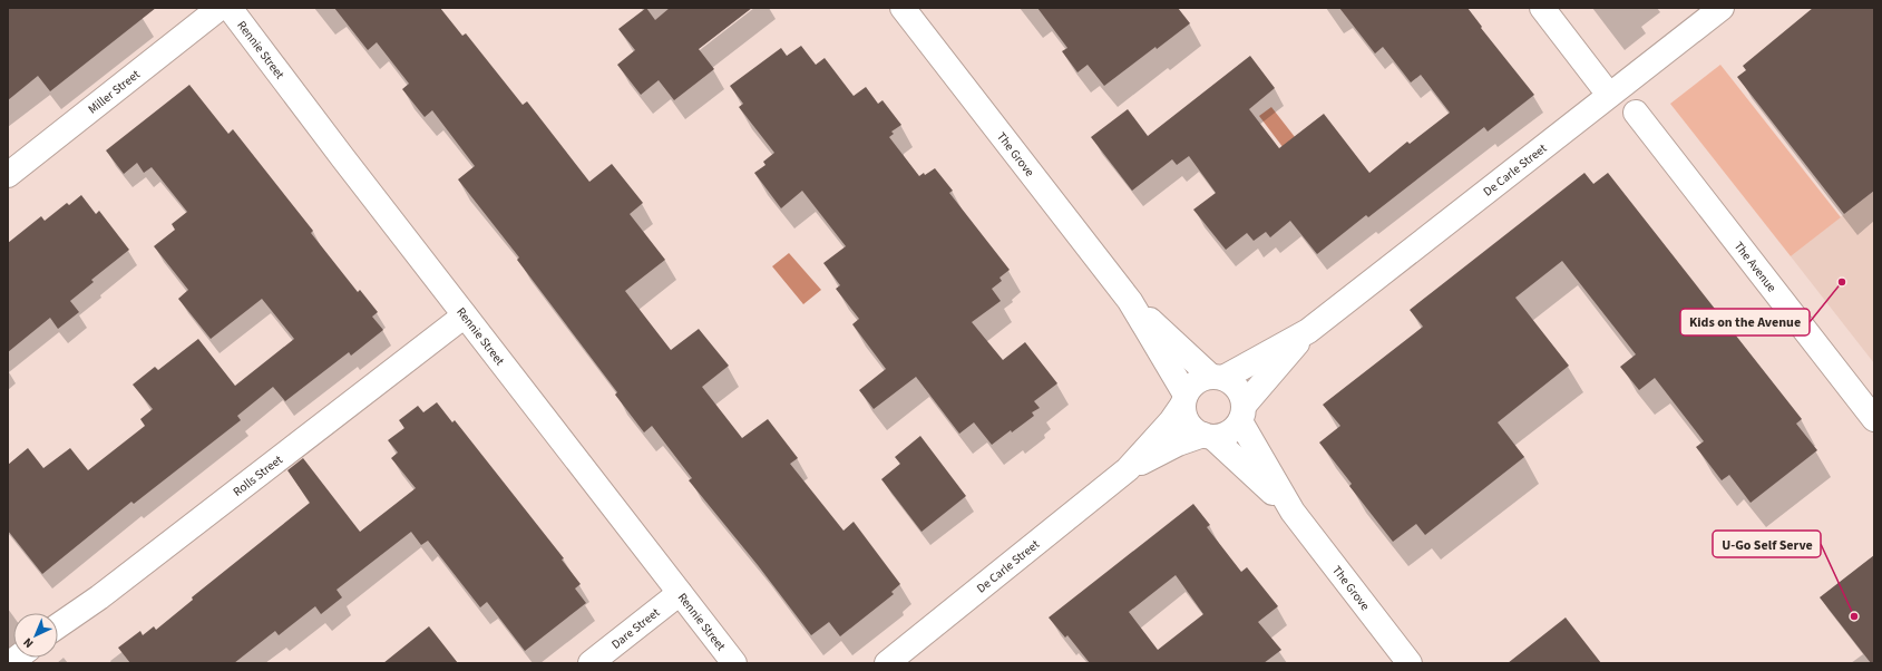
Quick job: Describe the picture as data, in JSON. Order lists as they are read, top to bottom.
{
  "streets": {
    "street": [
      "Rennie Street",
      "Miller Street",
      "The Grove",
      "De Carle Street",
      "The Avenue",
      "Rolls Street",
      "Dare Street"
    ]
  },
  "crossings": [
    ["Rennie Street", "Rolls Street"],
    ["Rennie Street", "Dare Street"],
    ["The Grove", "De Carle Street"]
  ],
  "places": ["Kids on the Avenue", "U-Go Self Serve"],
  "north": "bottom left"
}
